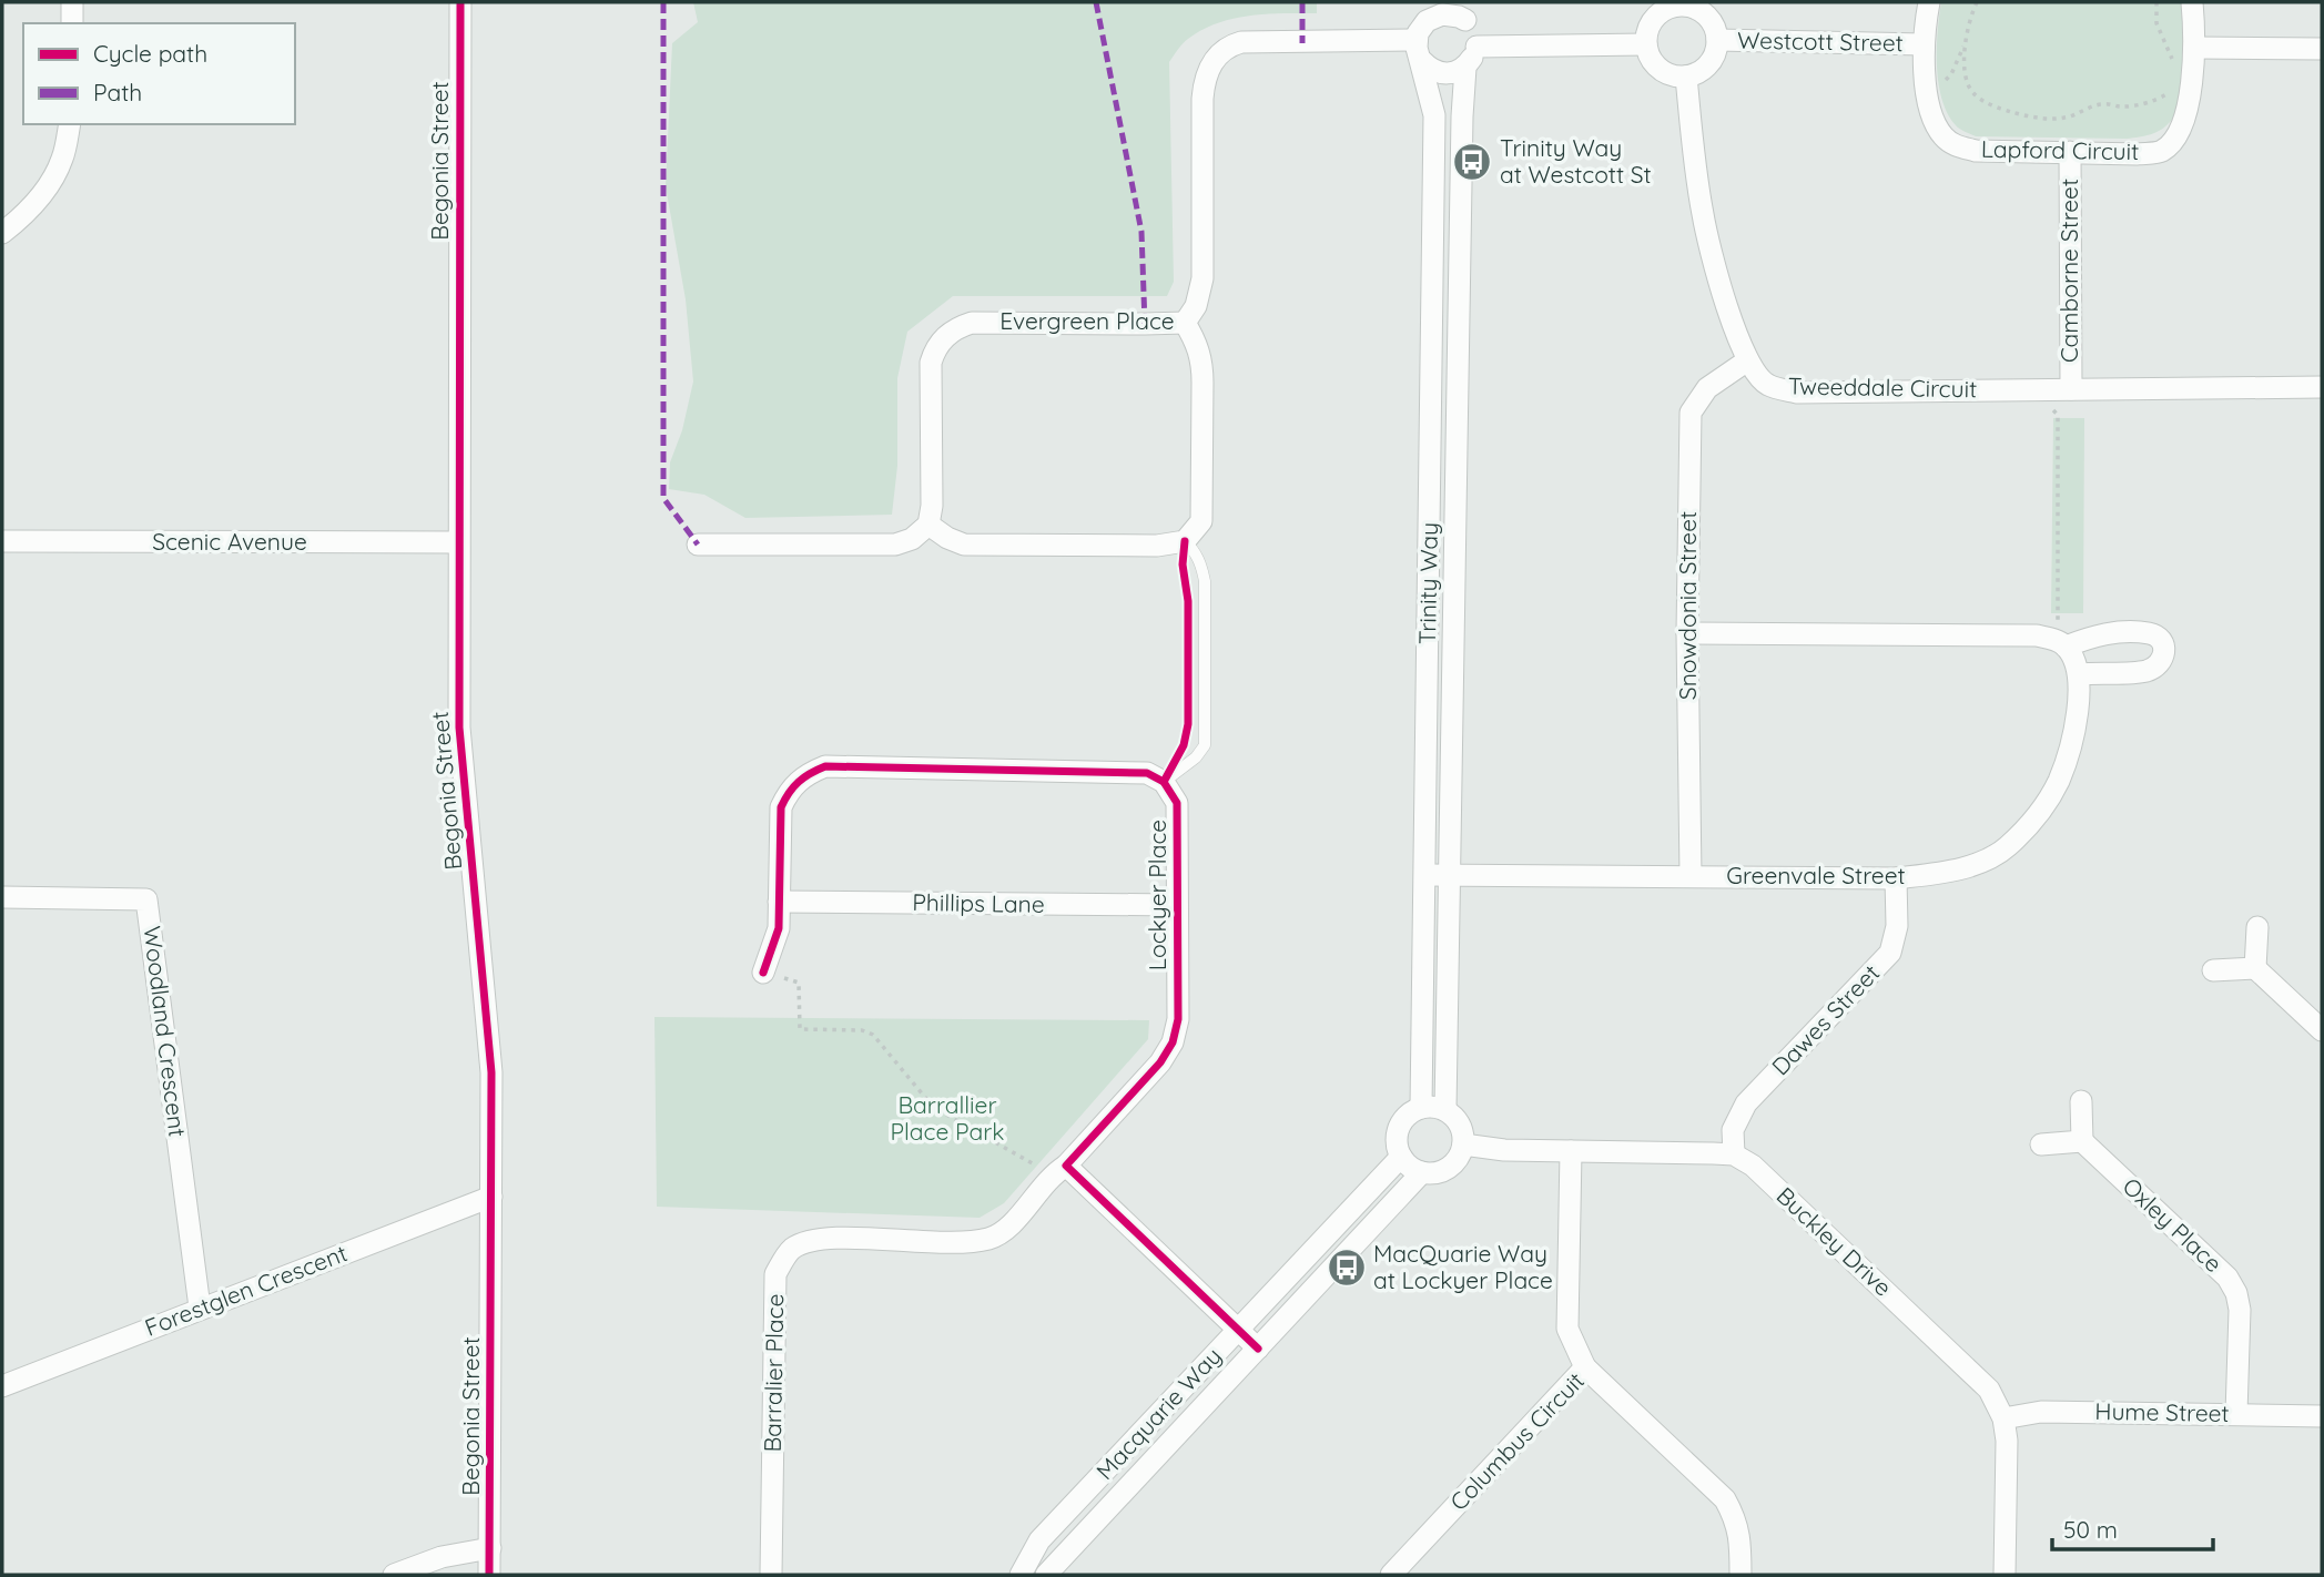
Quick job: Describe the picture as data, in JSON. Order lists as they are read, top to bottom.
{
  "streets": {
    "street": [
      "Westcott Street",
      "Lapford Circuit",
      "Begonia Street",
      "Camborne Street",
      "Evergreen Place",
      "Tweeddale Circuit",
      "Scenic Avenue",
      "Trinity Way",
      "Snowdonia Street",
      "Greenvale Street",
      "Lockyer Place",
      "Phillips Lane",
      "Dawes Street",
      "Woodland Crescent",
      "Oxley Place",
      "Buckley Drive",
      "Forestglen Crescent",
      "Barralier Place",
      "Hume Street",
      "Macquarie Way",
      "Columbus Circuit"
    ]
  },
  "crossings": [
    ["Westcott Street", "Lapford Circuit"],
    ["Lapford Circuit", "Camborne Street"],
    ["Begonia Street", "Scenic Avenue"],
    ["Begonia Street", "Forestglen Crescent"],
    ["Camborne Street", "Tweeddale Circuit"],
    ["Evergreen Place", "Trinity Way"],
    ["Tweeddale Circuit", "Snowdonia Street"],
    ["Trinity Way", "Greenvale Street"],
    ["Trinity Way", "Macquarie Way"],
    ["Snowdonia Street", "Greenvale Street"],
    ["Greenvale Street", "Dawes Street"],
    ["Lockyer Place", "Phillips Lane"],
    ["Lockyer Place", "Barralier Place"],
    ["Dawes Street", "Buckley Drive"],
    ["Woodland Crescent", "Forestglen Crescent"],
    ["Oxley Place", "Hume Street"],
    ["Buckley Drive", "Hume Street"]
  ],
  "parks": ["Barrallier Place Park"],
  "places": {
    "bus stop": ["Trinity Way at Westcott St", "MacQuarie Way at Lockyer Place"]
  },
  "legend": ["Cycle path", "Path"],
  "scale_bar": "50 m"
}
